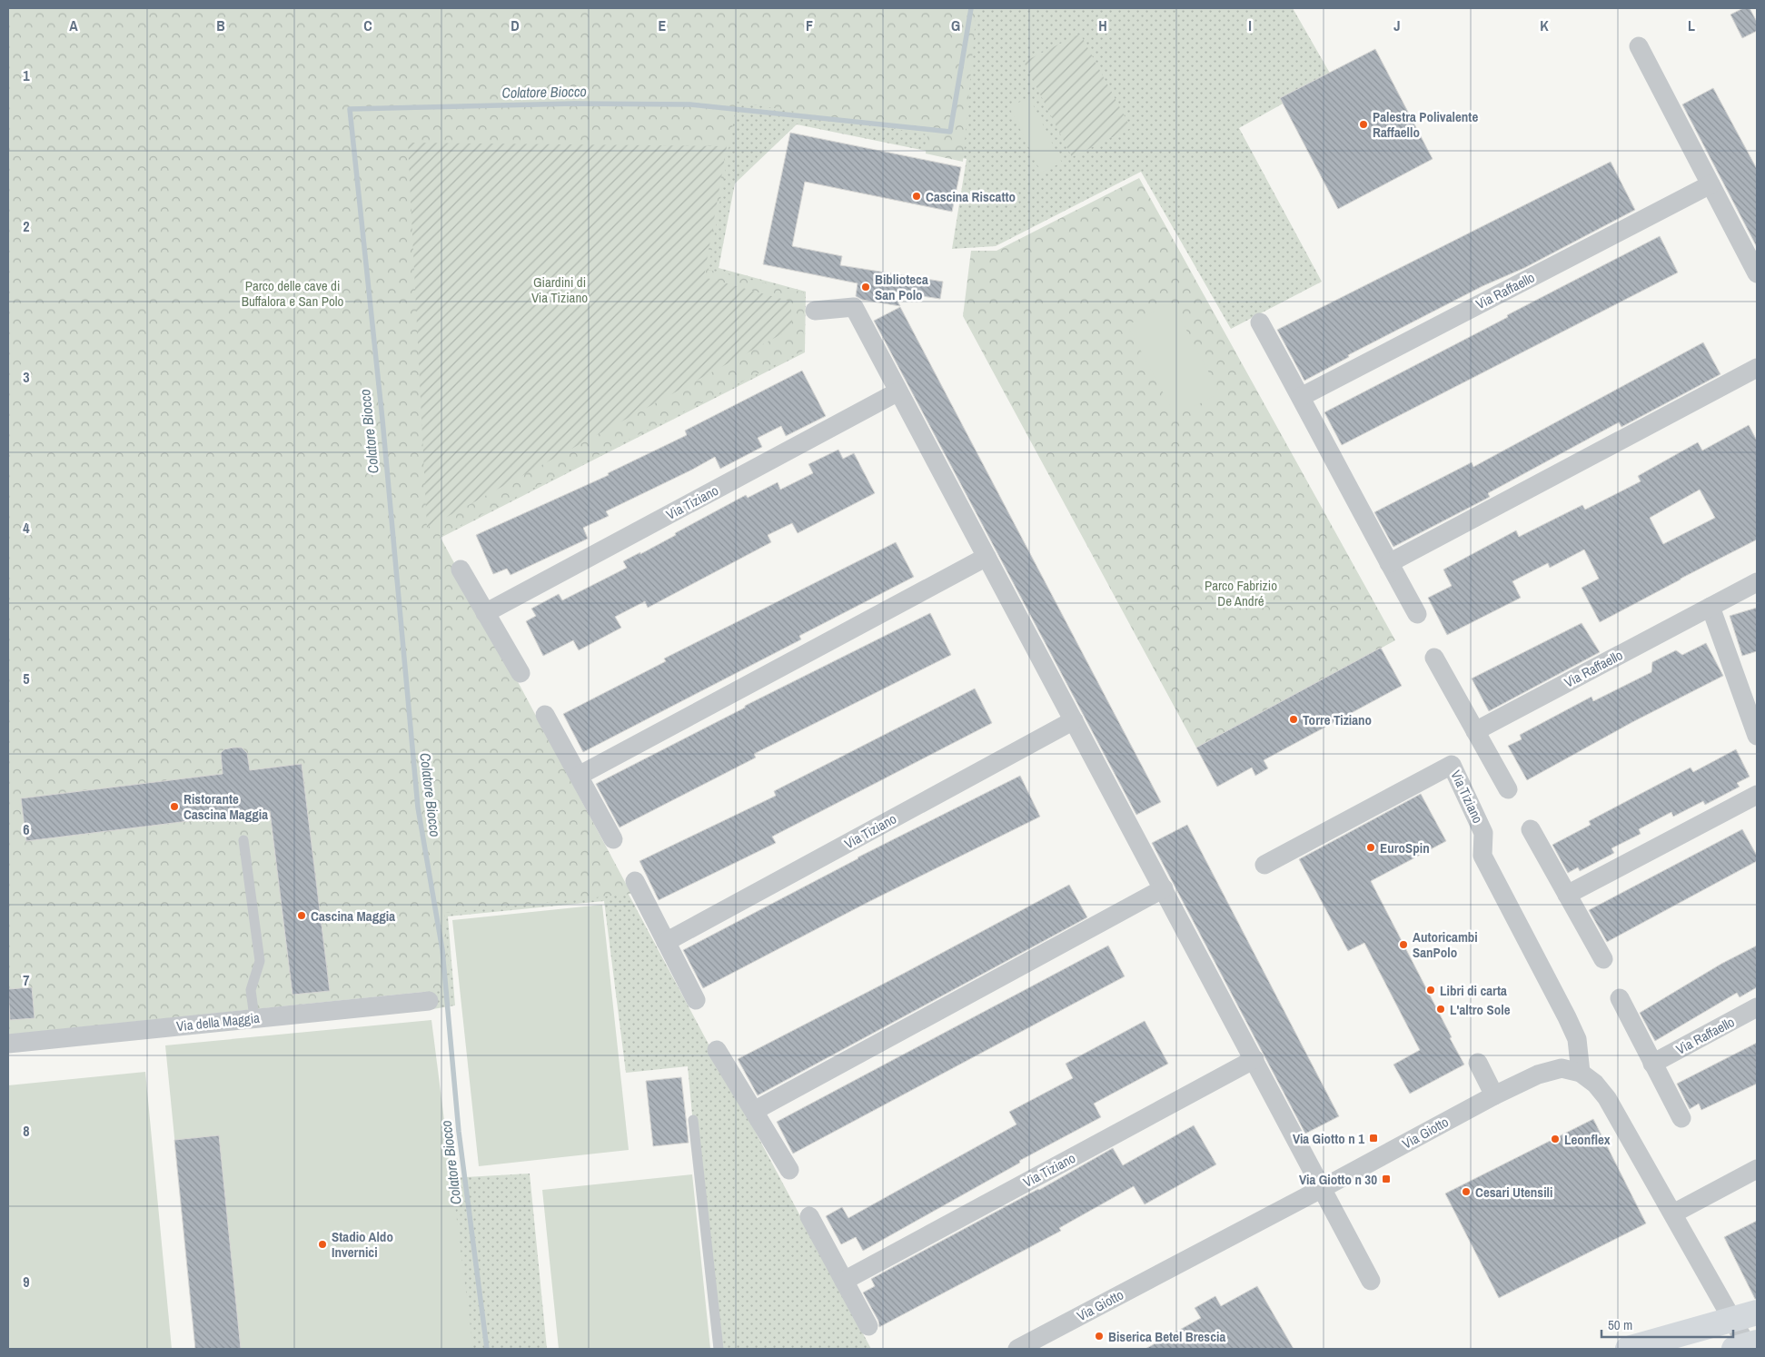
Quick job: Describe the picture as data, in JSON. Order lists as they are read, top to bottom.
{
  "streets": {
    "street": [
      "Via Raffaello",
      "Via Tiziano",
      "Via della Maggia",
      "Via Giotto"
    ]
  },
  "crossings": [
    ["Via Tiziano", "Via Giotto"]
  ],
  "water": ["Colatore Biocco"],
  "parks": ["Giardini di Via Tiziano", "Parco delle cave di Buffalora e San Polo", "Parco Fabrizio De André"],
  "places": {
    "other": [
      "Palestra Polivalente Raffaello",
      "Cascina Riscatto",
      "Biblioteca San Polo",
      "Torre Tiziano",
      "Ristorante Cascina Maggia",
      "EuroSpin",
      "Cascina Maggia",
      "Autoricambi SanPolo",
      "Libri di carta",
      "L'altro Sole",
      "Leonflex",
      "Cesari Utensili",
      "Stadio Aldo Invernici",
      "Biserica Betel Brescia"
    ],
    "transit": ["Via Giotto n 1", "Via Giotto n 30"]
  },
  "scale_bar": "50 m",
  "grid": {
    "columns": [
      "A",
      "B",
      "C",
      "D",
      "E",
      "F",
      "G",
      "H",
      "I",
      "J",
      "K",
      "L"
    ],
    "rows": [
      "1",
      "2",
      "3",
      "4",
      "5",
      "6",
      "7",
      "8",
      "9"
    ]
  }
}
